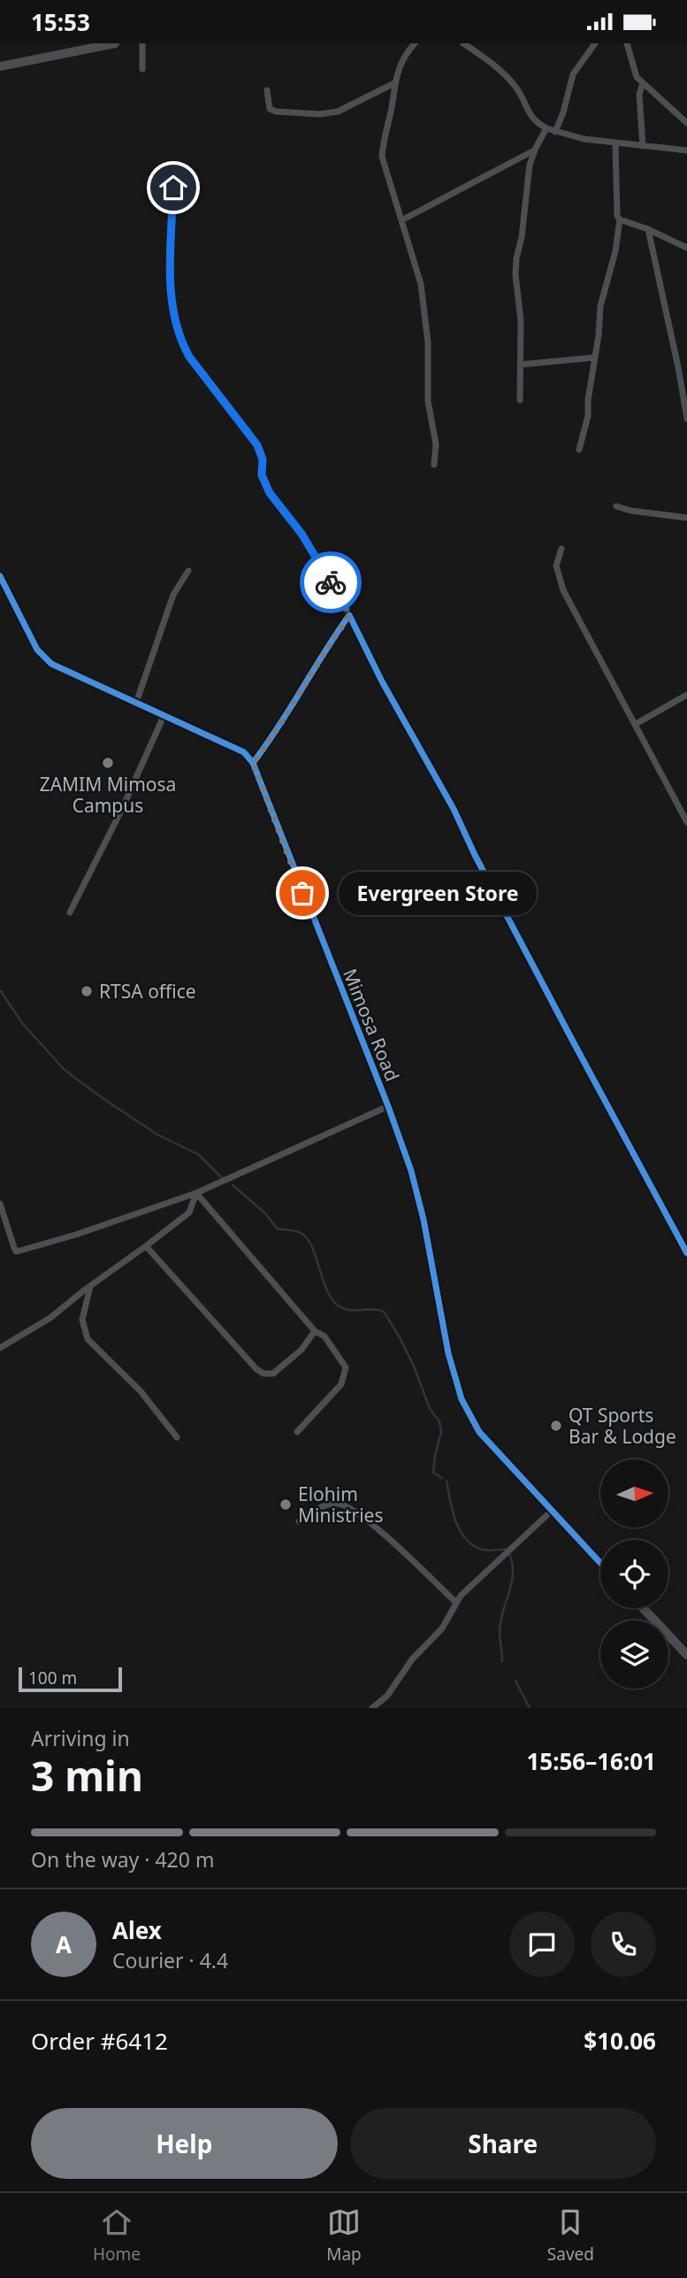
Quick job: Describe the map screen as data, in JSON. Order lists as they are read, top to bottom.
{
  "streets": {
    "street": ["Mimosa Road"]
  },
  "places": [
    "ZAMIM Mimosa Campus",
    "Evergreen Store",
    "RTSA office",
    "QT Sports Bar & Lodge",
    "Elohim Ministries"
  ],
  "scale_bar": "100 m",
  "north": "right",
  "page": {
    "status": "15:53",
    "bubble": "Evergreen Store",
    "scale": "100 m",
    "heading": ["3 min", "Arriving in", "15:56–16:01"],
    "panel": [
      "Alex",
      "Courier · 4.4",
      "Order #6412",
      "$10.06"
    ],
    "bar": "On the way · 420 m",
    "round": "A",
    "buttons": ["Help", "Share"],
    "tabs": ["Home", "Map", "Saved"]
  }
}
